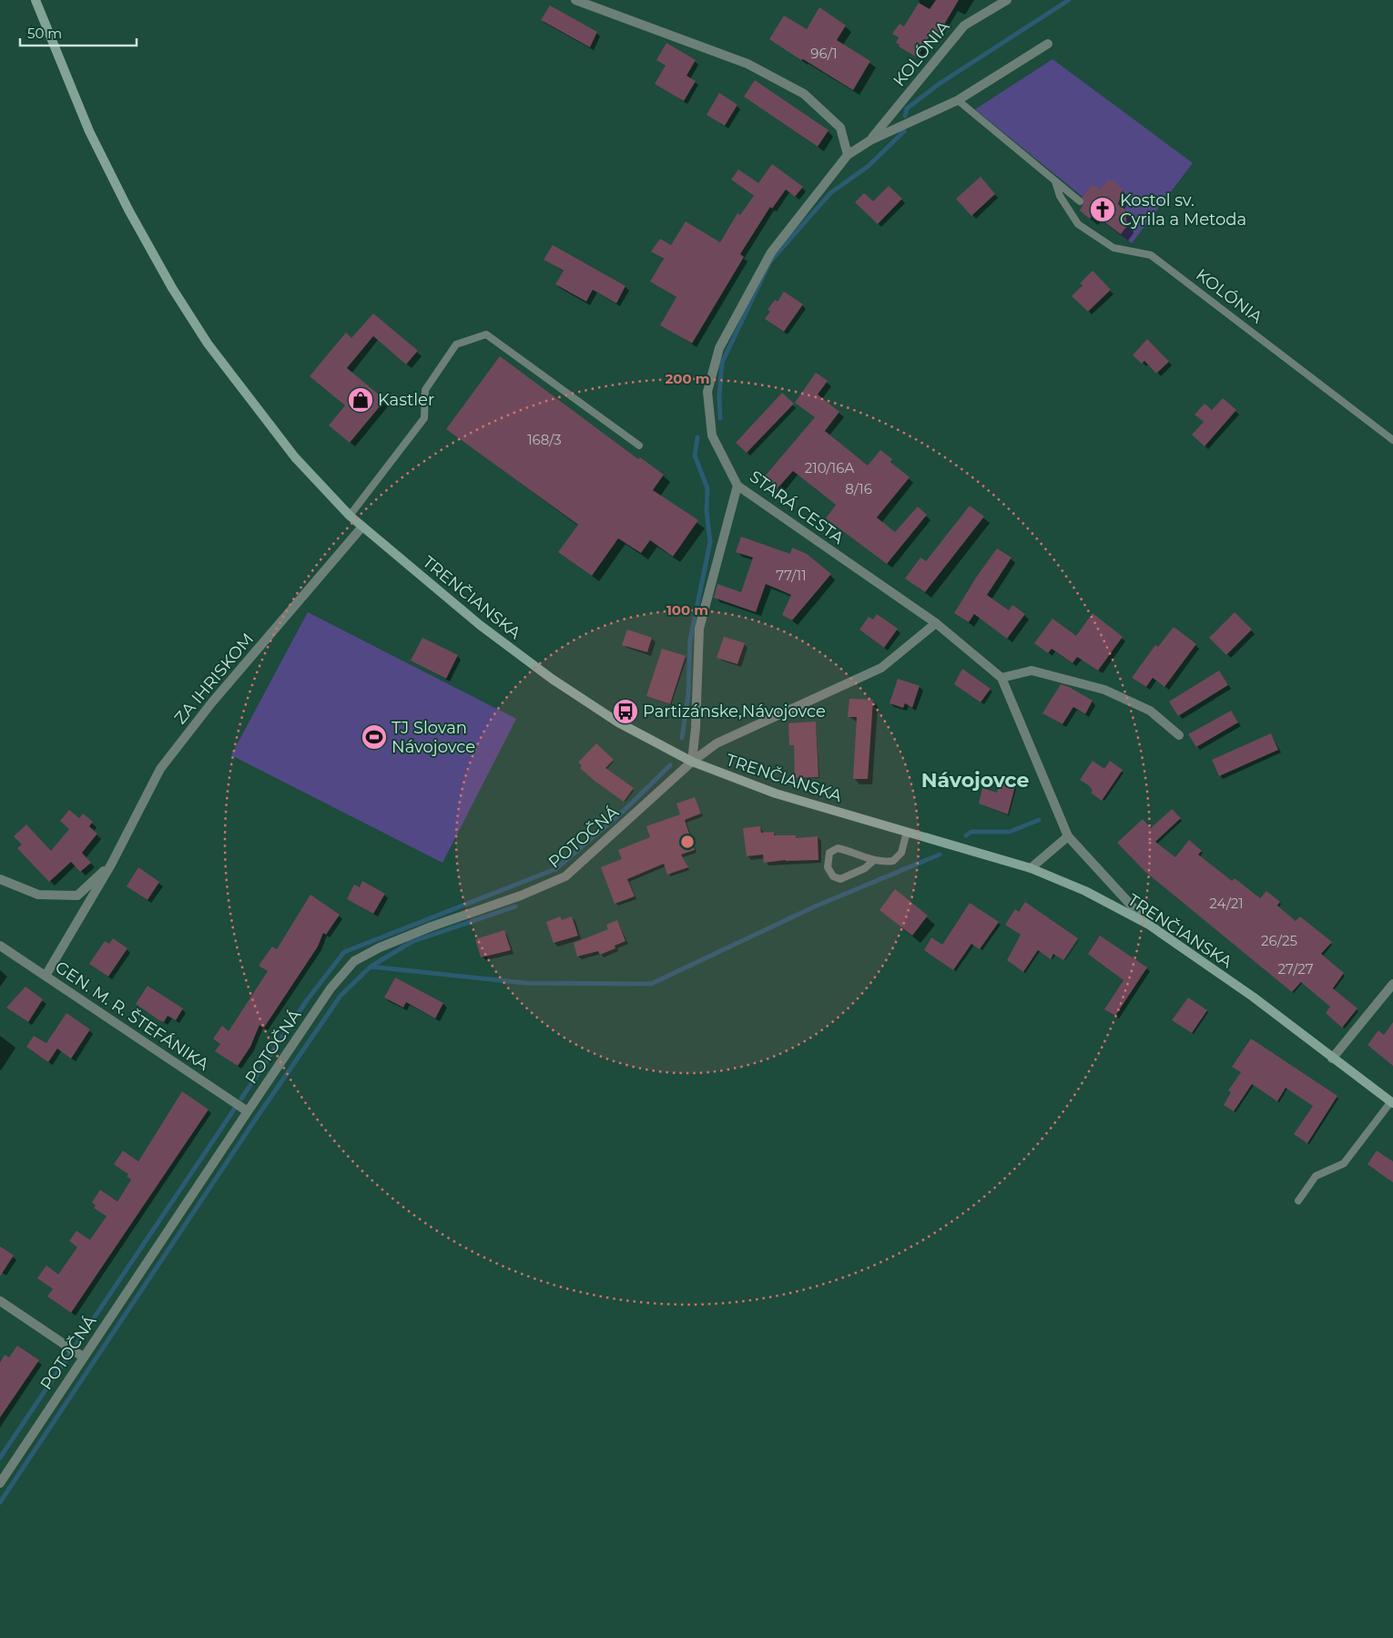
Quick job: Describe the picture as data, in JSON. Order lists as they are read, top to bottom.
{
  "streets": {
    "main road": ["TRENČIANSKA"],
    "street": [
      "KOLÓNIA",
      "STARÁ CESTA",
      "ZA IHRISKOM",
      "POTOČNÁ",
      "GEN. M. R. ŠTEFÁNIKA"
    ]
  },
  "crossings": [
    ["KOLÓNIA", "STARÁ CESTA"],
    ["STARÁ CESTA", "TRENČIANSKA"],
    ["STARÁ CESTA", "POTOČNÁ"],
    ["TRENČIANSKA", "ZA IHRISKOM"],
    ["TRENČIANSKA", "POTOČNÁ"],
    ["ZA IHRISKOM", "GEN. M. R. ŠTEFÁNIKA"],
    ["POTOČNÁ", "GEN. M. R. ŠTEFÁNIKA"]
  ],
  "districts": ["Návojovce"],
  "places": {
    "church": ["Kostol sv. Cyrila a Metoda"],
    "shop": ["Kastler"],
    "bus stop": ["Partizánske,Návojovce"],
    "sports": ["TJ Slovan Návojovce"]
  },
  "house_numbers": [
    "96/1",
    "168/3",
    "210/16A",
    "8/16",
    "77/11",
    "24/21",
    "26/25",
    "27/27"
  ],
  "scale_bar": "50 m",
  "rings": ["200 m", "100 m"]
}
